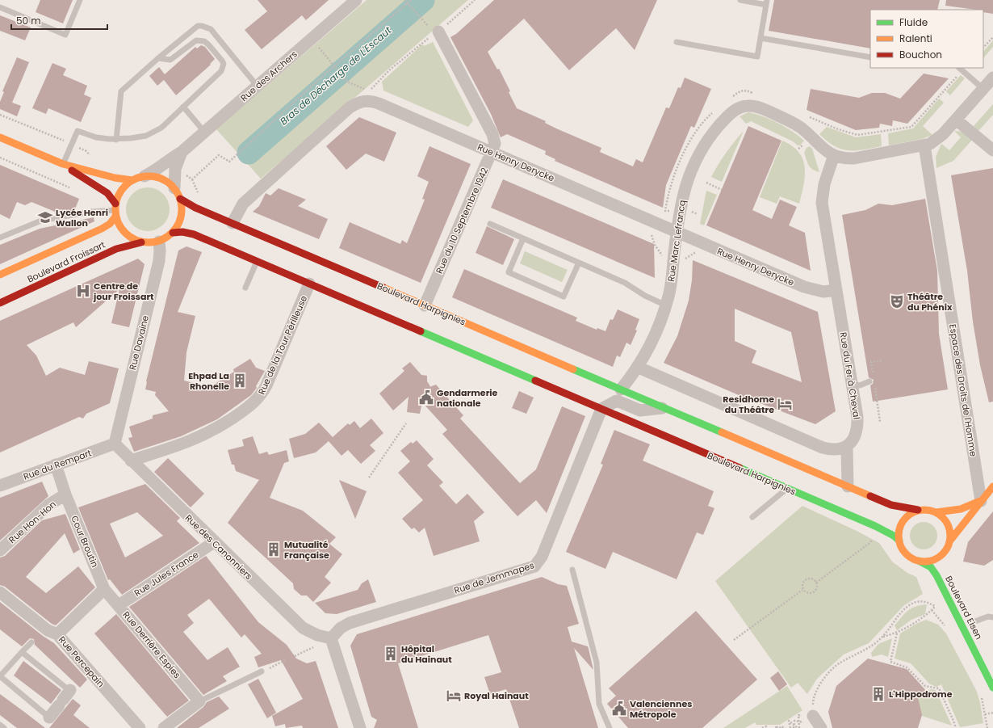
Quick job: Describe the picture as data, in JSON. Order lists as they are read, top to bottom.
{
  "streets": {
    "main road": ["Boulevard Froissart", "Boulevard Harpignies", "Boulevard Eisen"],
    "street": [
      "Rue des Archers",
      "Rue Henry Derycke",
      "Rue du 10 Septembre 1942",
      "Rue Marc Lefrancq",
      "Rue Davaine",
      "Rue de la Tour Périlleuse",
      "Rue du Fer à Cheval",
      "Espace des Droits de l'Homme",
      "Rue du Rempart",
      "Rue Hon-Hon",
      "Cour Broutin",
      "Rue des Canonniers",
      "Rue Jules France",
      "Rue de Jemmapes",
      "Rue Derrière Espies",
      "Rue Percepain"
    ]
  },
  "crossings": [
    ["Rue des Archers", "Boulevard Froissart"],
    ["Rue des Archers", "Boulevard Harpignies"],
    ["Rue des Archers", "Rue Davaine"],
    ["Rue Henry Derycke", "Rue du 10 Septembre 1942"],
    ["Rue Henry Derycke", "Rue Marc Lefrancq"],
    ["Rue Henry Derycke", "Boulevard Harpignies"],
    ["Rue Henry Derycke", "Rue du Fer à Cheval"],
    ["Rue du 10 Septembre 1942", "Boulevard Harpignies"],
    ["Rue Marc Lefrancq", "Boulevard Harpignies"],
    ["Rue Marc Lefrancq", "Rue du Fer à Cheval"],
    ["Rue Marc Lefrancq", "Espace des Droits de l'Homme"],
    ["Boulevard Froissart", "Boulevard Harpignies"],
    ["Boulevard Froissart", "Rue Davaine"],
    ["Boulevard Harpignies", "Rue Davaine"],
    ["Boulevard Harpignies", "Rue de la Tour Périlleuse"],
    ["Boulevard Harpignies", "Rue de Jemmapes"],
    ["Boulevard Harpignies", "Boulevard Eisen"],
    ["Rue Davaine", "Rue du Rempart"],
    ["Rue Davaine", "Rue des Canonniers"],
    ["Rue de la Tour Périlleuse", "Rue des Canonniers"],
    ["Rue du Rempart", "Cour Broutin"],
    ["Rue du Rempart", "Rue des Canonniers"],
    ["Rue Hon-Hon", "Cour Broutin"],
    ["Cour Broutin", "Rue Derrière Espies"],
    ["Rue des Canonniers", "Rue Jules France"],
    ["Rue des Canonniers", "Rue de Jemmapes"],
    ["Rue Jules France", "Rue Derrière Espies"]
  ],
  "water": ["Bras de Décharge de L'Escaut"],
  "places": {
    "school or university": ["Lycée Henri Wallon"],
    "hospital": ["Centre de jour Froissart"],
    "theatre": ["Théâtre du Phénix"],
    "building": [
      "Ehpad La Rhonelle",
      "Mutualité Française",
      "Hôpital du Hainaut",
      "L'Hippodrome"
    ],
    "public building": ["Gendarmerie nationale", "Valenciennes Métropole"],
    "hotel": ["Residhome du Théâtre", "Royal Hainaut"]
  },
  "legend": ["Fluide", "Ralenti", "Bouchon"],
  "scale_bar": "50 m"
}
